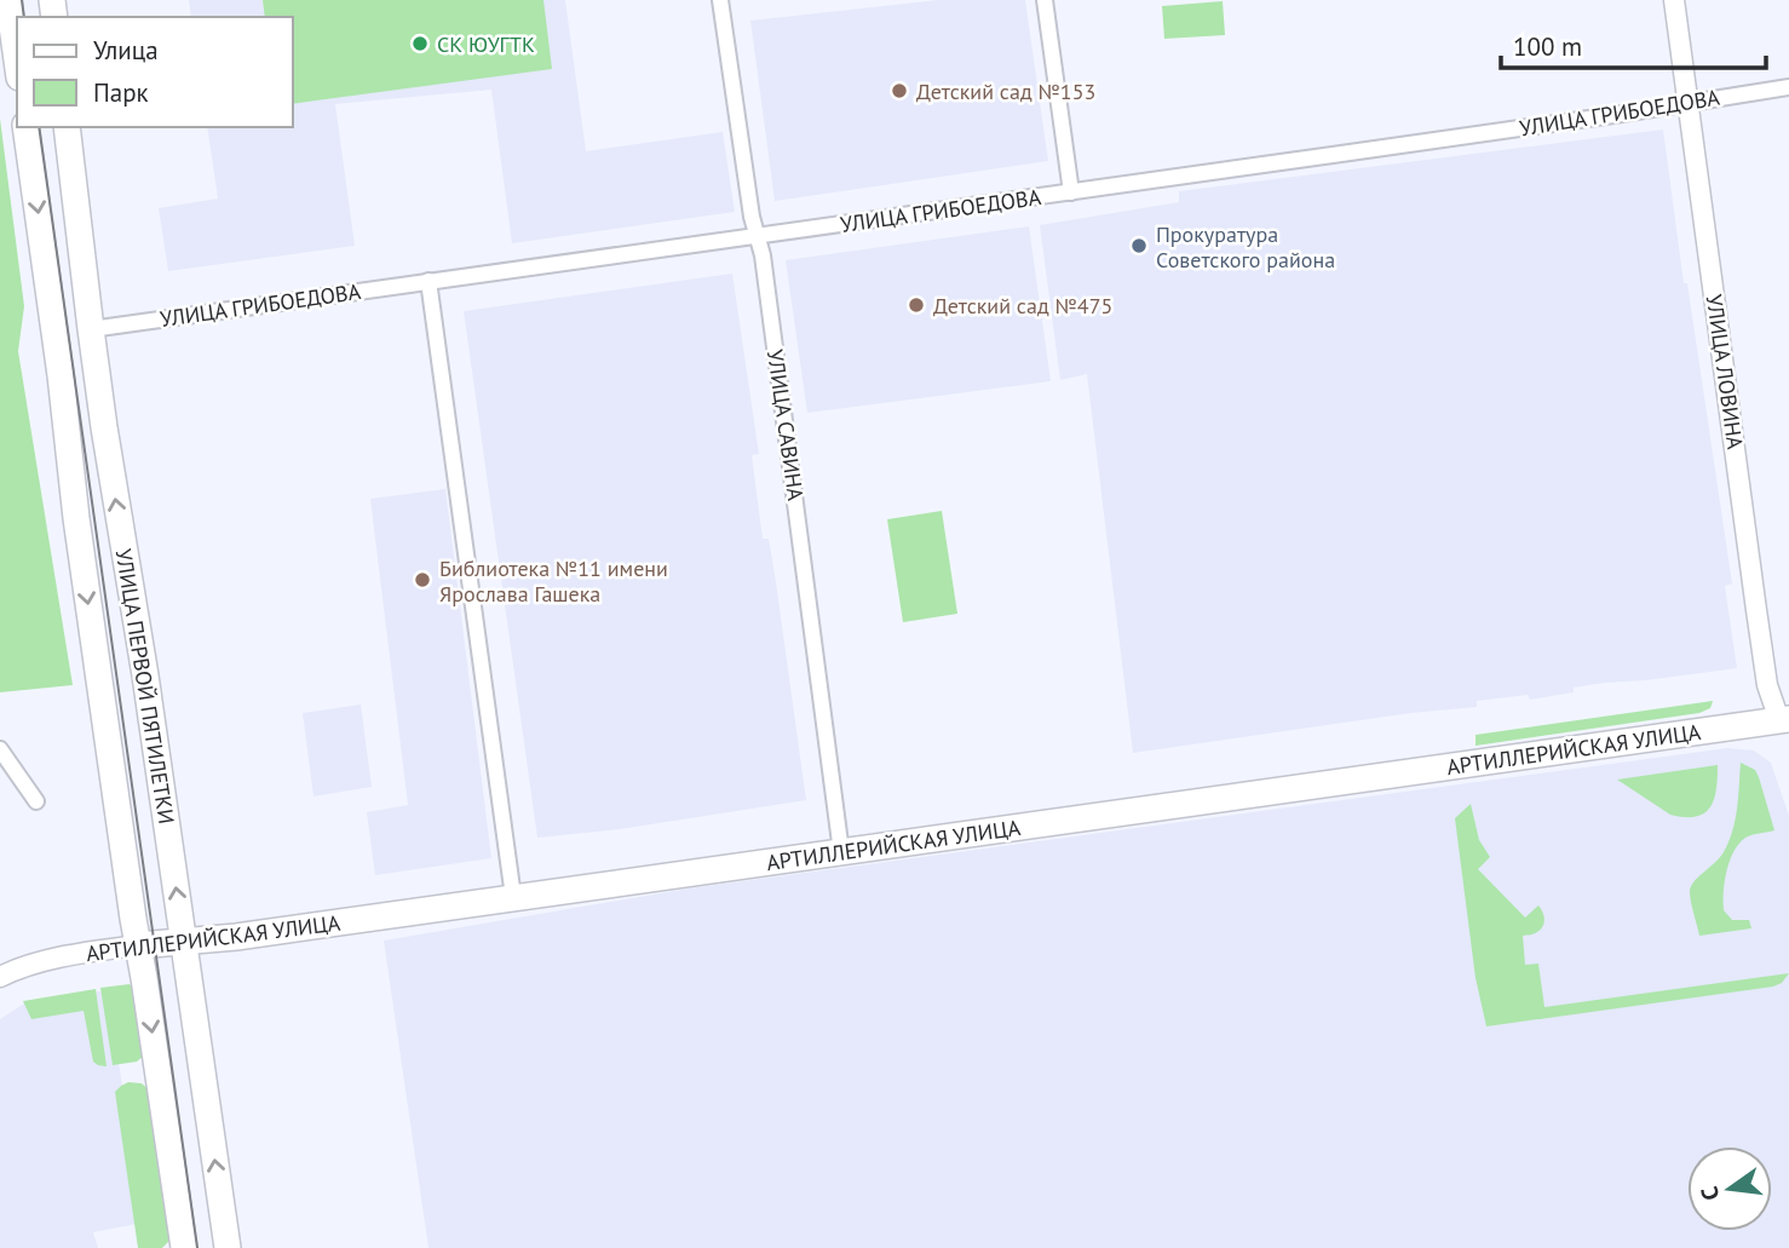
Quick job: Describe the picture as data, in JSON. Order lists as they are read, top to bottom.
{
  "streets": {
    "main road": ["УЛИЦА ПЕРВОЙ ПЯТИЛЕТКИ", "АРТИЛЛЕРИЙСКАЯ УЛИЦА"],
    "street": ["УЛИЦА ГРИБОЕДОВА", "УЛИЦА ЛОВИНА", "УЛИЦА САВИНА"]
  },
  "crossings": [
    ["УЛИЦА ГРИБОЕДОВА", "УЛИЦА ЛОВИНА"],
    ["УЛИЦА ГРИБОЕДОВА", "УЛИЦА САВИНА"],
    ["УЛИЦА ГРИБОЕДОВА", "УЛИЦА ПЕРВОЙ ПЯТИЛЕТКИ"],
    ["УЛИЦА ЛОВИНА", "АРТИЛЛЕРИЙСКАЯ УЛИЦА"],
    ["УЛИЦА САВИНА", "АРТИЛЛЕРИЙСКАЯ УЛИЦА"],
    ["УЛИЦА ПЕРВОЙ ПЯТИЛЕТКИ", "АРТИЛЛЕРИЙСКАЯ УЛИЦА"]
  ],
  "places": [
    "СК ЮУГТК",
    "Детский сад №153",
    "Прокуратура Советского района",
    "Детский сад №475",
    "Библиотека №11 имени Ярослава Гашека"
  ],
  "legend": ["Улица", "Парк"],
  "scale_bar": "100 m",
  "north": "left"
}
